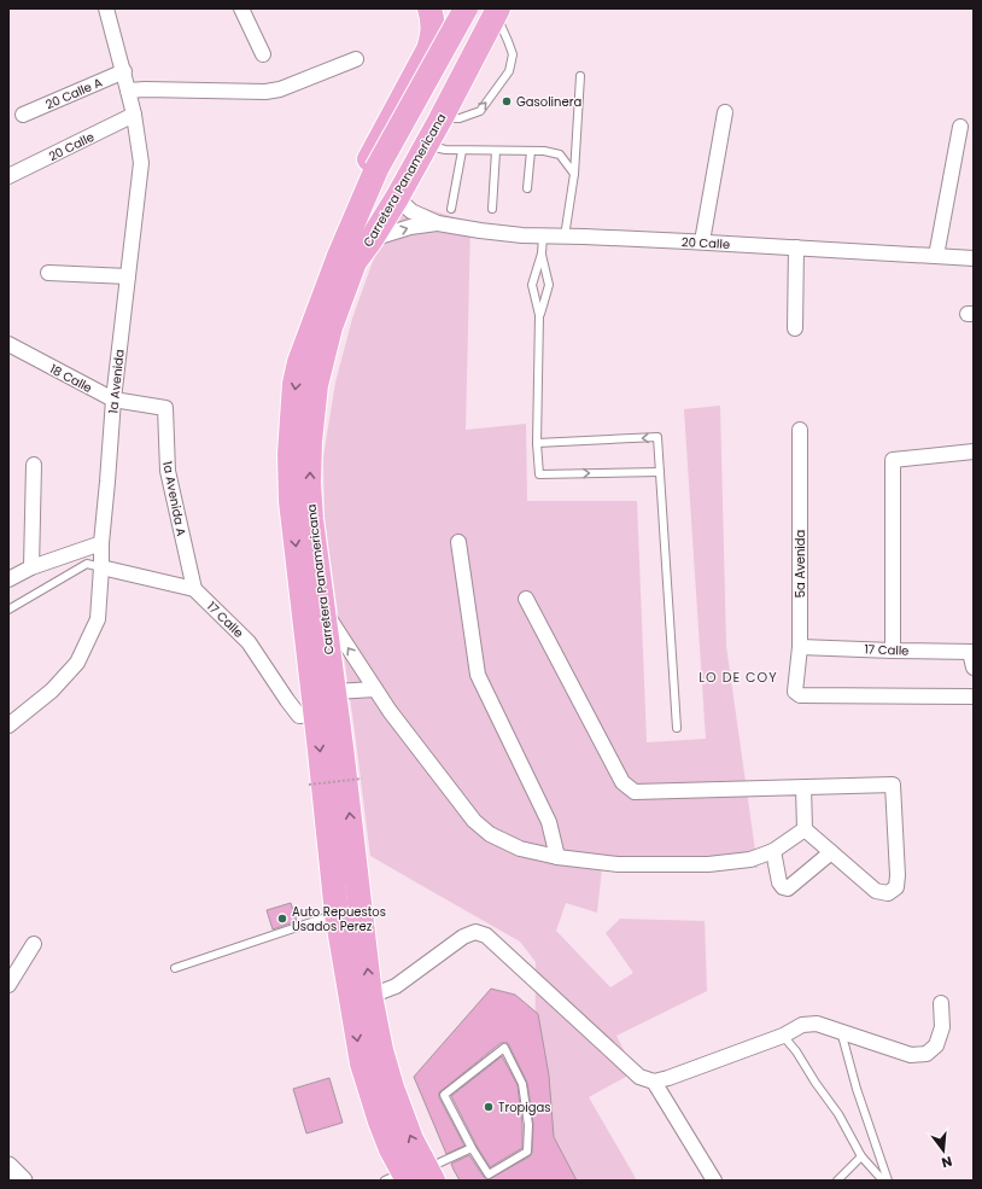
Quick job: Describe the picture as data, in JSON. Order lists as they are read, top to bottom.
{
  "streets": {
    "highway": ["Carretera Panamericana"],
    "street": [
      "20 Calle A",
      "20 Calle",
      "18 Calle",
      "1a Avenida",
      "1a Avenida A",
      "5a Avenida",
      "17 Calle"
    ]
  },
  "crossings": [
    ["20 Calle A", "1a Avenida"],
    ["20 Calle", "Carretera Panamericana"],
    ["20 Calle", "1a Avenida"],
    ["Carretera Panamericana", "17 Calle"],
    ["18 Calle", "1a Avenida"],
    ["18 Calle", "1a Avenida A"],
    ["1a Avenida A", "17 Calle"],
    ["5a Avenida", "17 Calle"]
  ],
  "districts": ["LO DE COY"],
  "places": ["Gasolinera", "Auto Repuestos Usados Perez", "Tropigas"],
  "north": "bottom"
}
